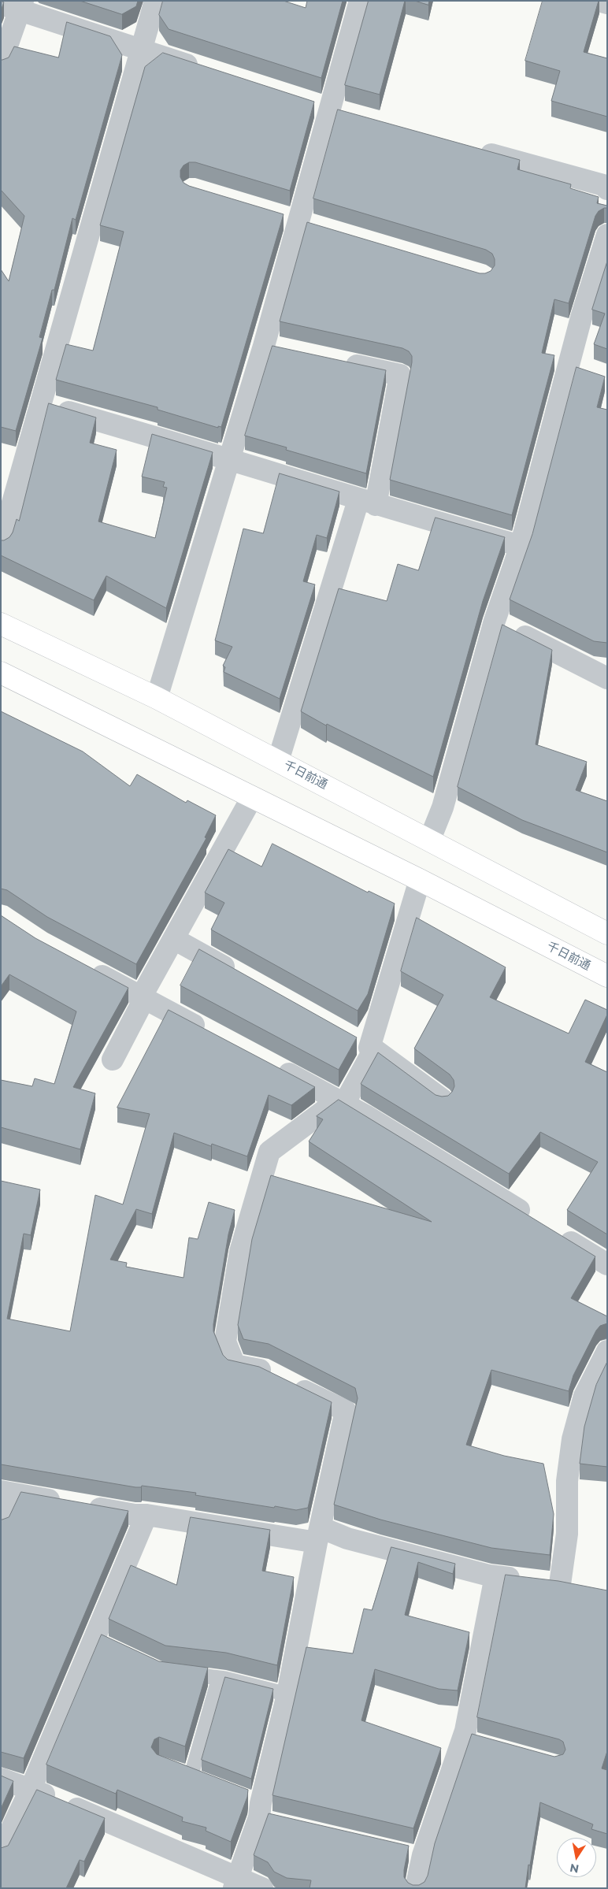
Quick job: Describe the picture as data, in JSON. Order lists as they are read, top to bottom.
{
  "streets": {
    "highway": ["千日前通"]
  },
  "north": "bottom"
}
